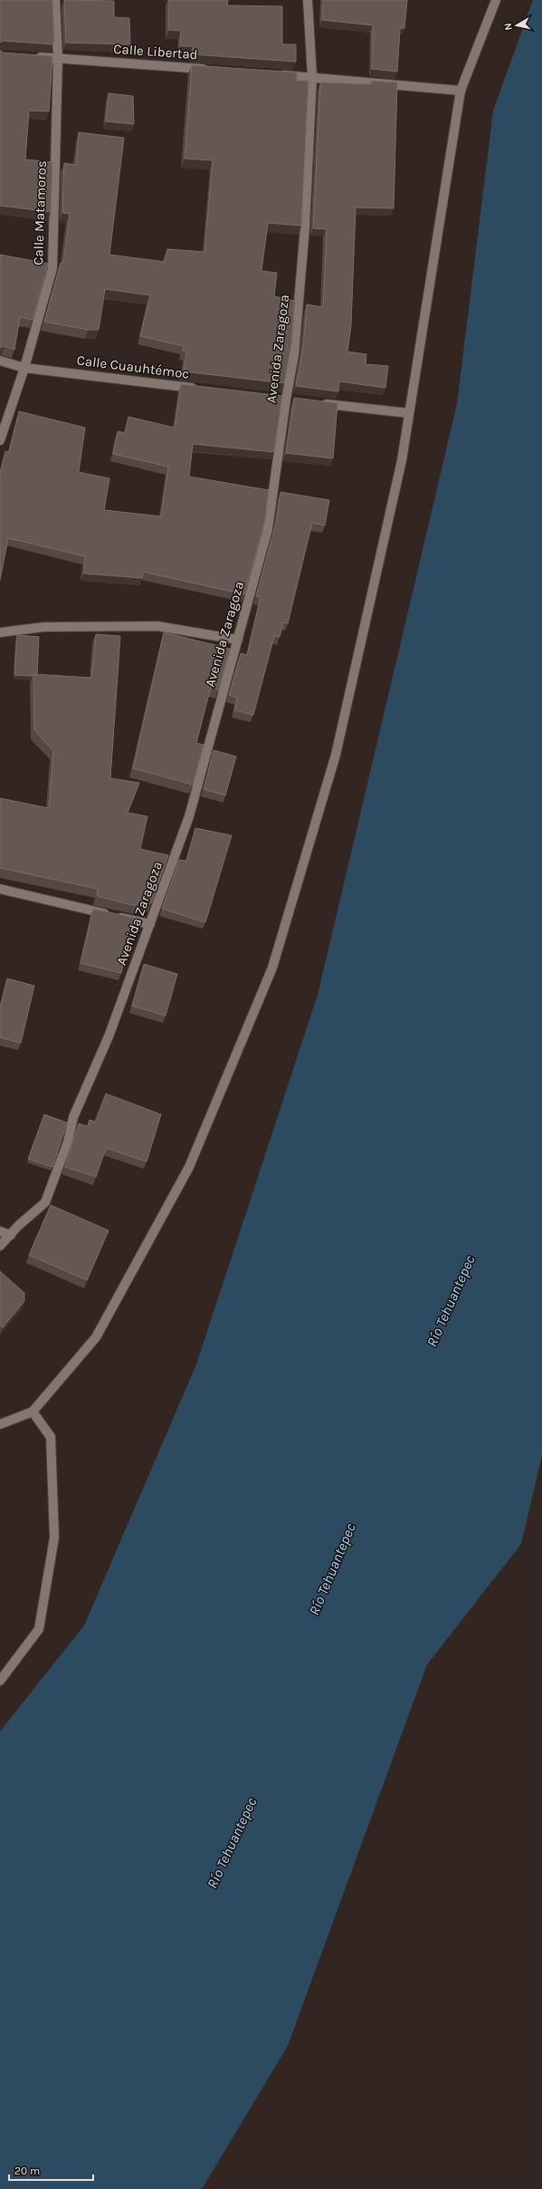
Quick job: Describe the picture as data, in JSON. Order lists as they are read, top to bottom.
{
  "streets": {
    "street": [
      "Calle Libertad",
      "Calle Matamoros",
      "Avenida Zaragoza",
      "Calle Cuauhtémoc"
    ]
  },
  "crossings": [
    ["Calle Libertad", "Calle Matamoros"],
    ["Calle Matamoros", "Calle Cuauhtémoc"]
  ],
  "water": ["Río Tehuantepec"],
  "scale_bar": "20 m",
  "north": "left"
}
